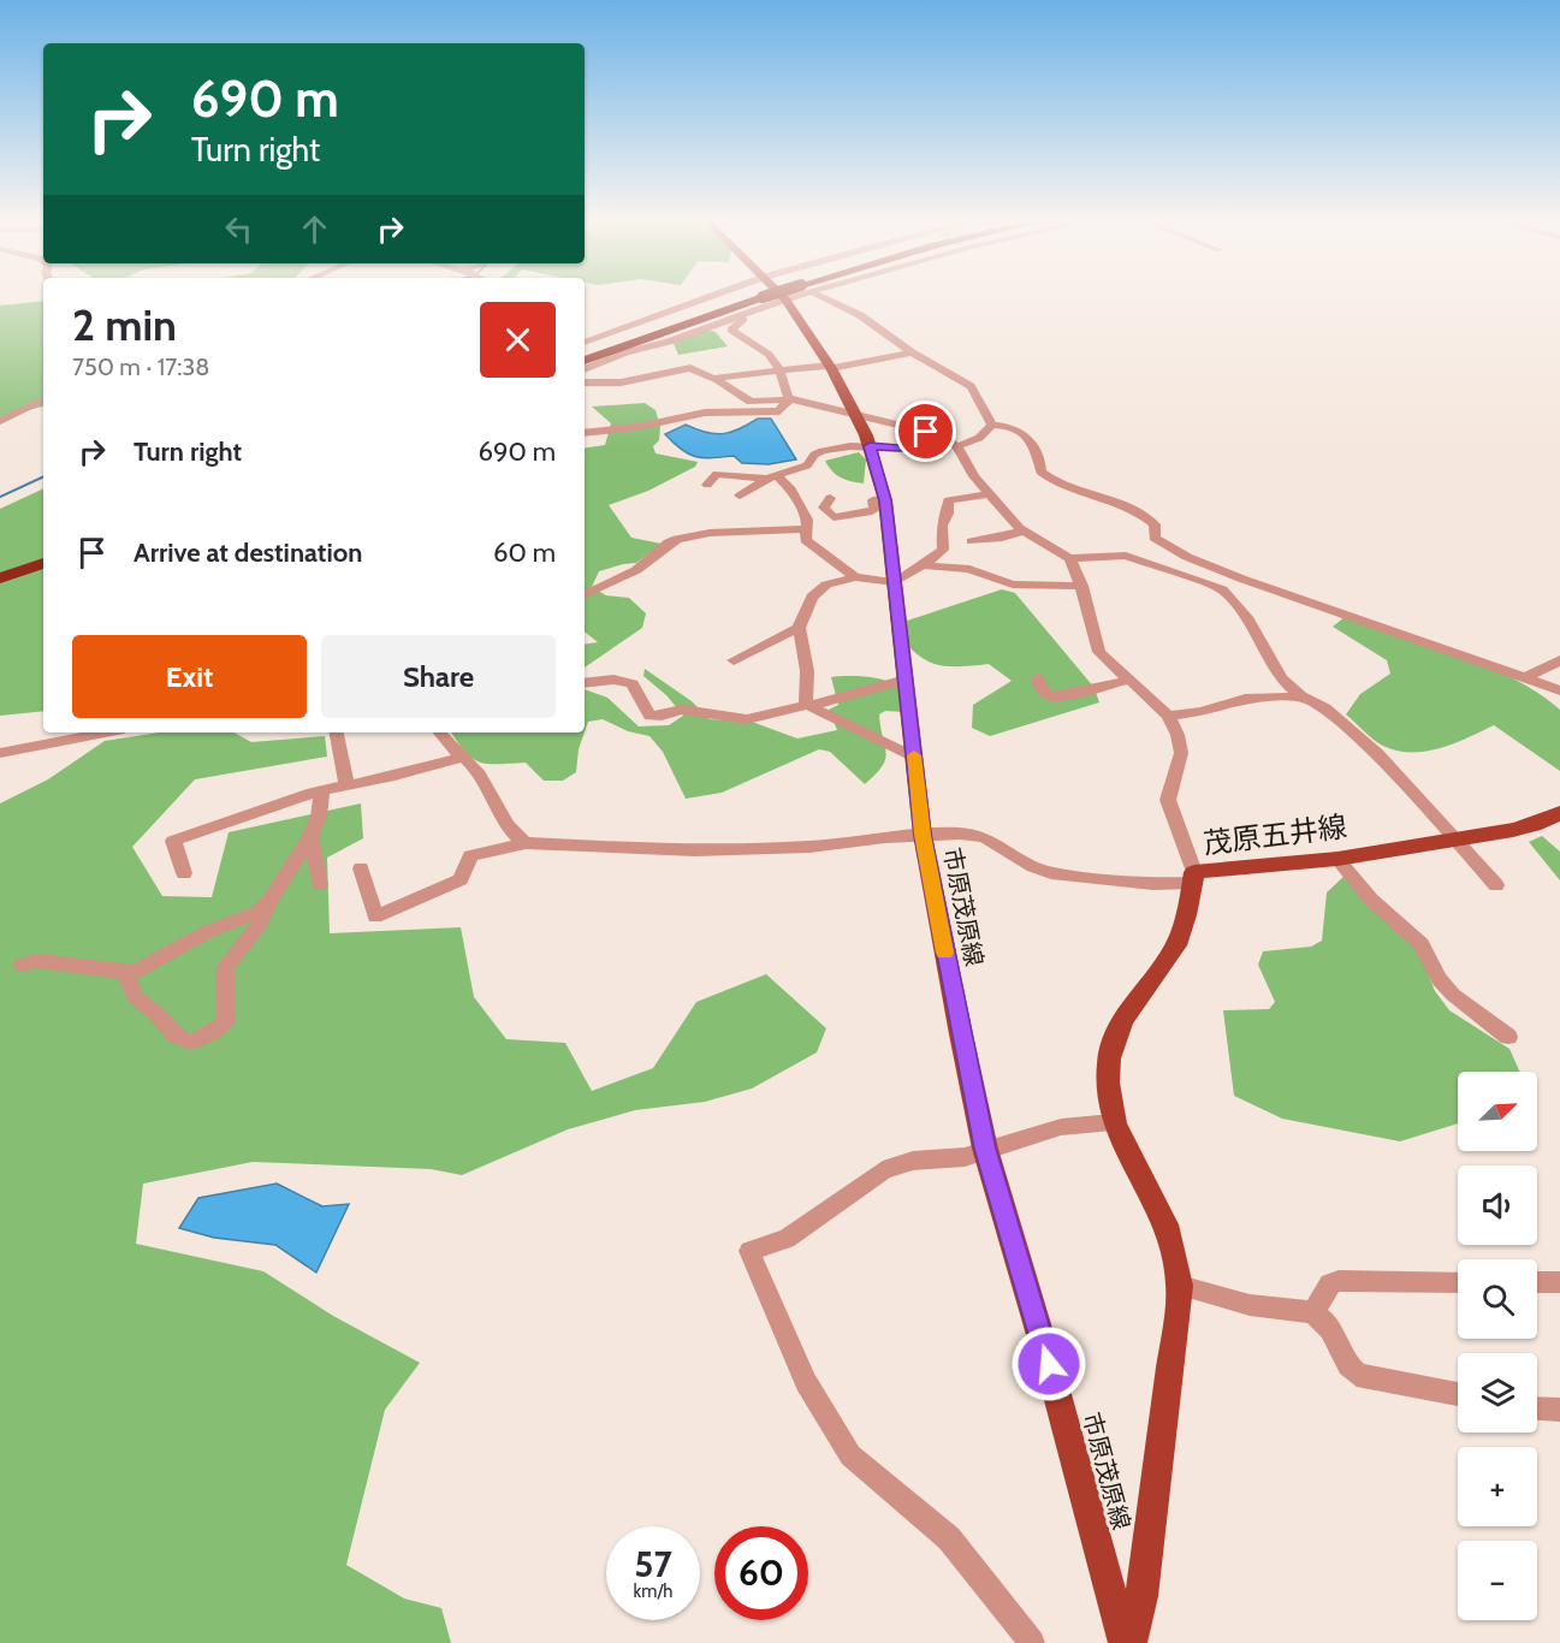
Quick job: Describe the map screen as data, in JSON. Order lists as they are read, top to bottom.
{
  "streets": {
    "main road": ["茂原五井線", "市原茂原線"]
  },
  "north": "top right",
  "page": {
    "turn": ["690 m", "Turn right"],
    "heading": ["2 min", "750 m · 17:38"],
    "list": [
      {
        "name": "Turn right",
        "value": "690 m"
      },
      {
        "name": "Arrive at destination",
        "value": "60 m"
      }
    ],
    "buttons": ["Exit", "Share"],
    "map_buttons": ["+", "−"],
    "speed": "57 km/h",
    "limit": "60"
  }
}
